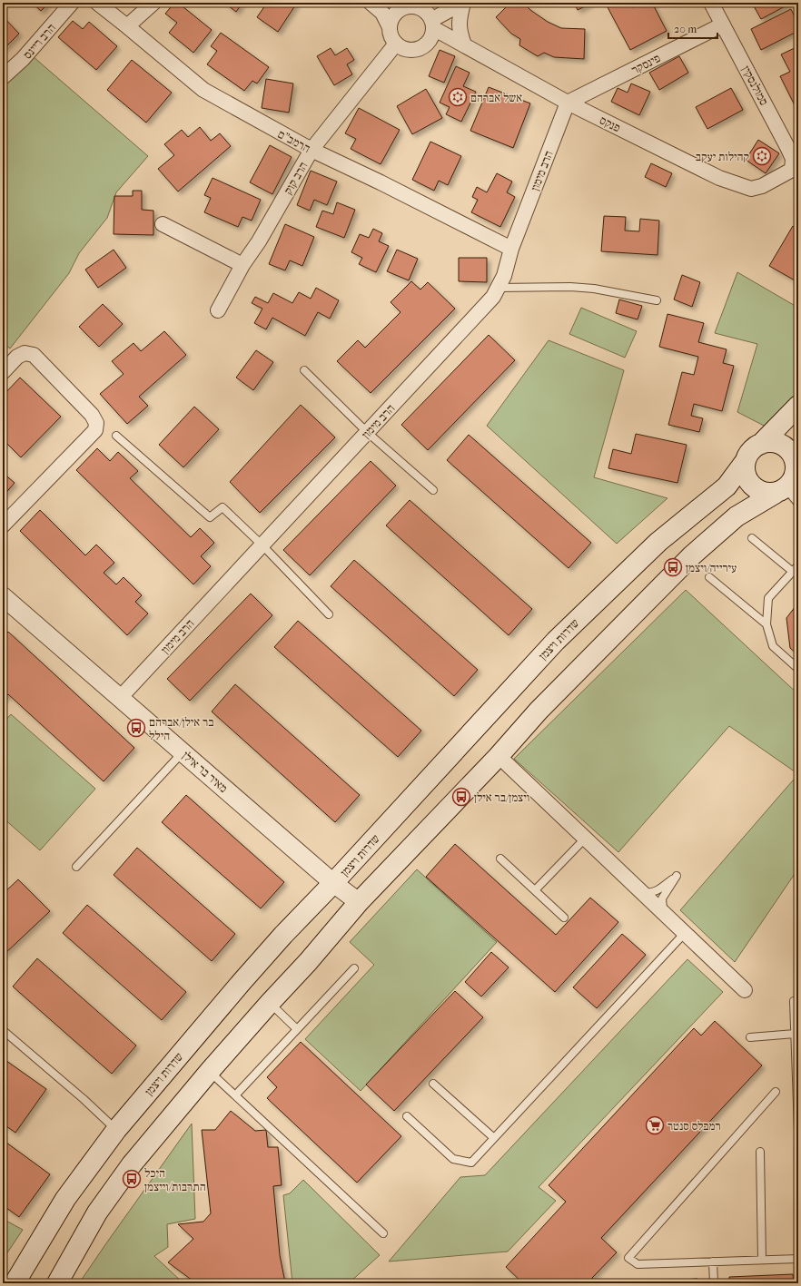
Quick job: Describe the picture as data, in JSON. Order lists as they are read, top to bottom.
{
  "streets": {
    "main road": ["שדרות ויצמן"],
    "street": [
      "הרב ריינס",
      "פינסקר",
      "סמולנסקין",
      "פנקס",
      "הרמב\"ם",
      "הרב מימון",
      "הרב קוק",
      "מאיר בר אילן"
    ]
  },
  "crossings": [
    ["פינסקר", "סמולנסקין"],
    ["פינסקר", "פנקס"],
    ["פינסקר", "הרב מימון"],
    ["סמולנסקין", "פנקס"],
    ["פנקס", "הרב מימון"],
    ["פנקס", "הרב קוק"],
    ["הרמב\"ם", "הרב מימון"],
    ["הרמב\"ם", "הרב קוק"],
    ["הרב מימון", "מאיר בר אילן"],
    ["שדרות ויצמן", "מאיר בר אילן"]
  ],
  "places": {
    "synagogue": ["אשל אברהם", "קהילות יעקב"],
    "bus stop": [
      "עירייה/ויצמן",
      "בר אילן/אברהם הילל",
      "ויצמן/בר אילן",
      "היכל התרבות/וייצמן"
    ],
    "supermarket": ["רמבלס סנטר"]
  },
  "scale_bar": "20 m"
}
